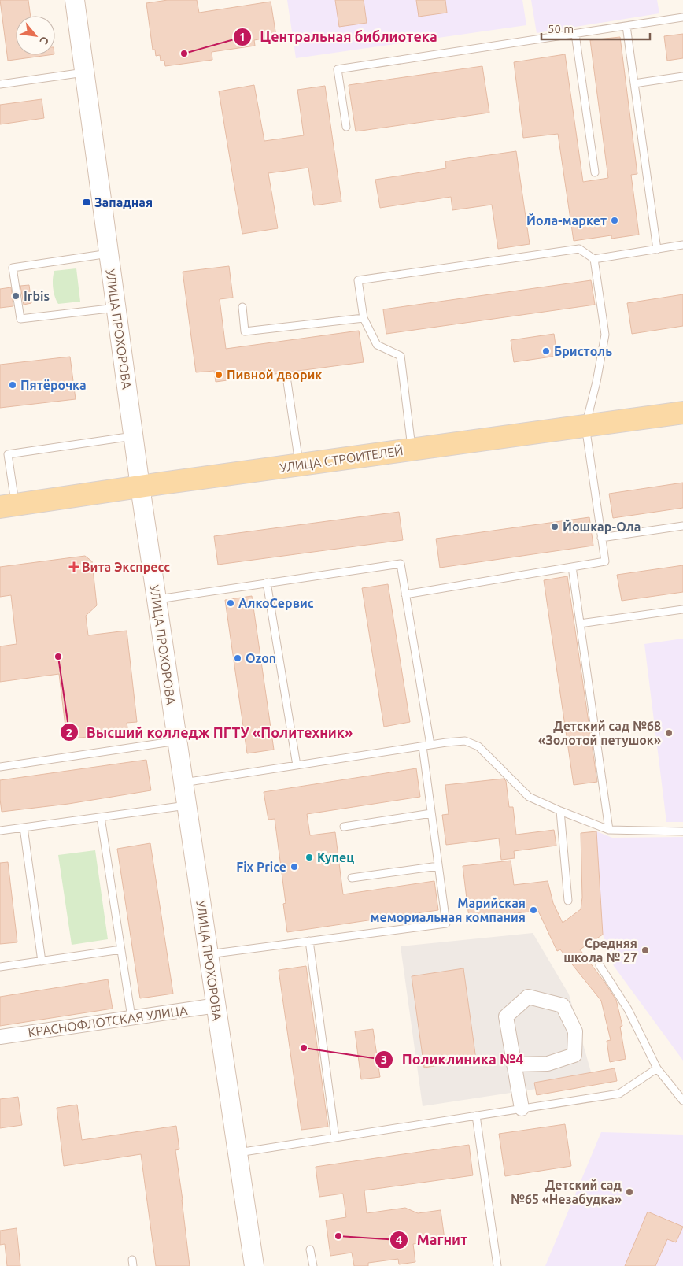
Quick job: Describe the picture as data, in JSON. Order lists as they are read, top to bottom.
{
  "streets": {
    "main road": ["УЛИЦА СТРОИТЕЛЕЙ"],
    "street": ["УЛИЦА ПРОХОРОВА", "КРАСНОФЛОТСКАЯ УЛИЦА"]
  },
  "crossings": [
    ["УЛИЦА ПРОХОРОВА", "УЛИЦА СТРОИТЕЛЕЙ"],
    ["УЛИЦА ПРОХОРОВА", "КРАСНОФЛОТСКАЯ УЛИЦА"]
  ],
  "places": {
    "other": [
      "Центральная библиотека",
      "Йола-маркет",
      "Irbis",
      "Бристоль",
      "Пивной дворик",
      "Пятёрочка",
      "Йошкар-Ола",
      "АлкоСервис",
      "Высший колледж ПГТУ «Политехник»",
      "Ozon",
      "Детский сад №68 «Золотой петушок»",
      "Купец",
      "Fix Price",
      "Марийская мемориальная компания",
      "Средняя школа № 27",
      "Поликлиника №4",
      "Детский сад №65 «Незабудка»",
      "Магнит"
    ],
    "transit": ["Западная"],
    "health": ["Вита Экспресс"]
  },
  "scale_bar": "50 m",
  "north": "bottom right"
}
